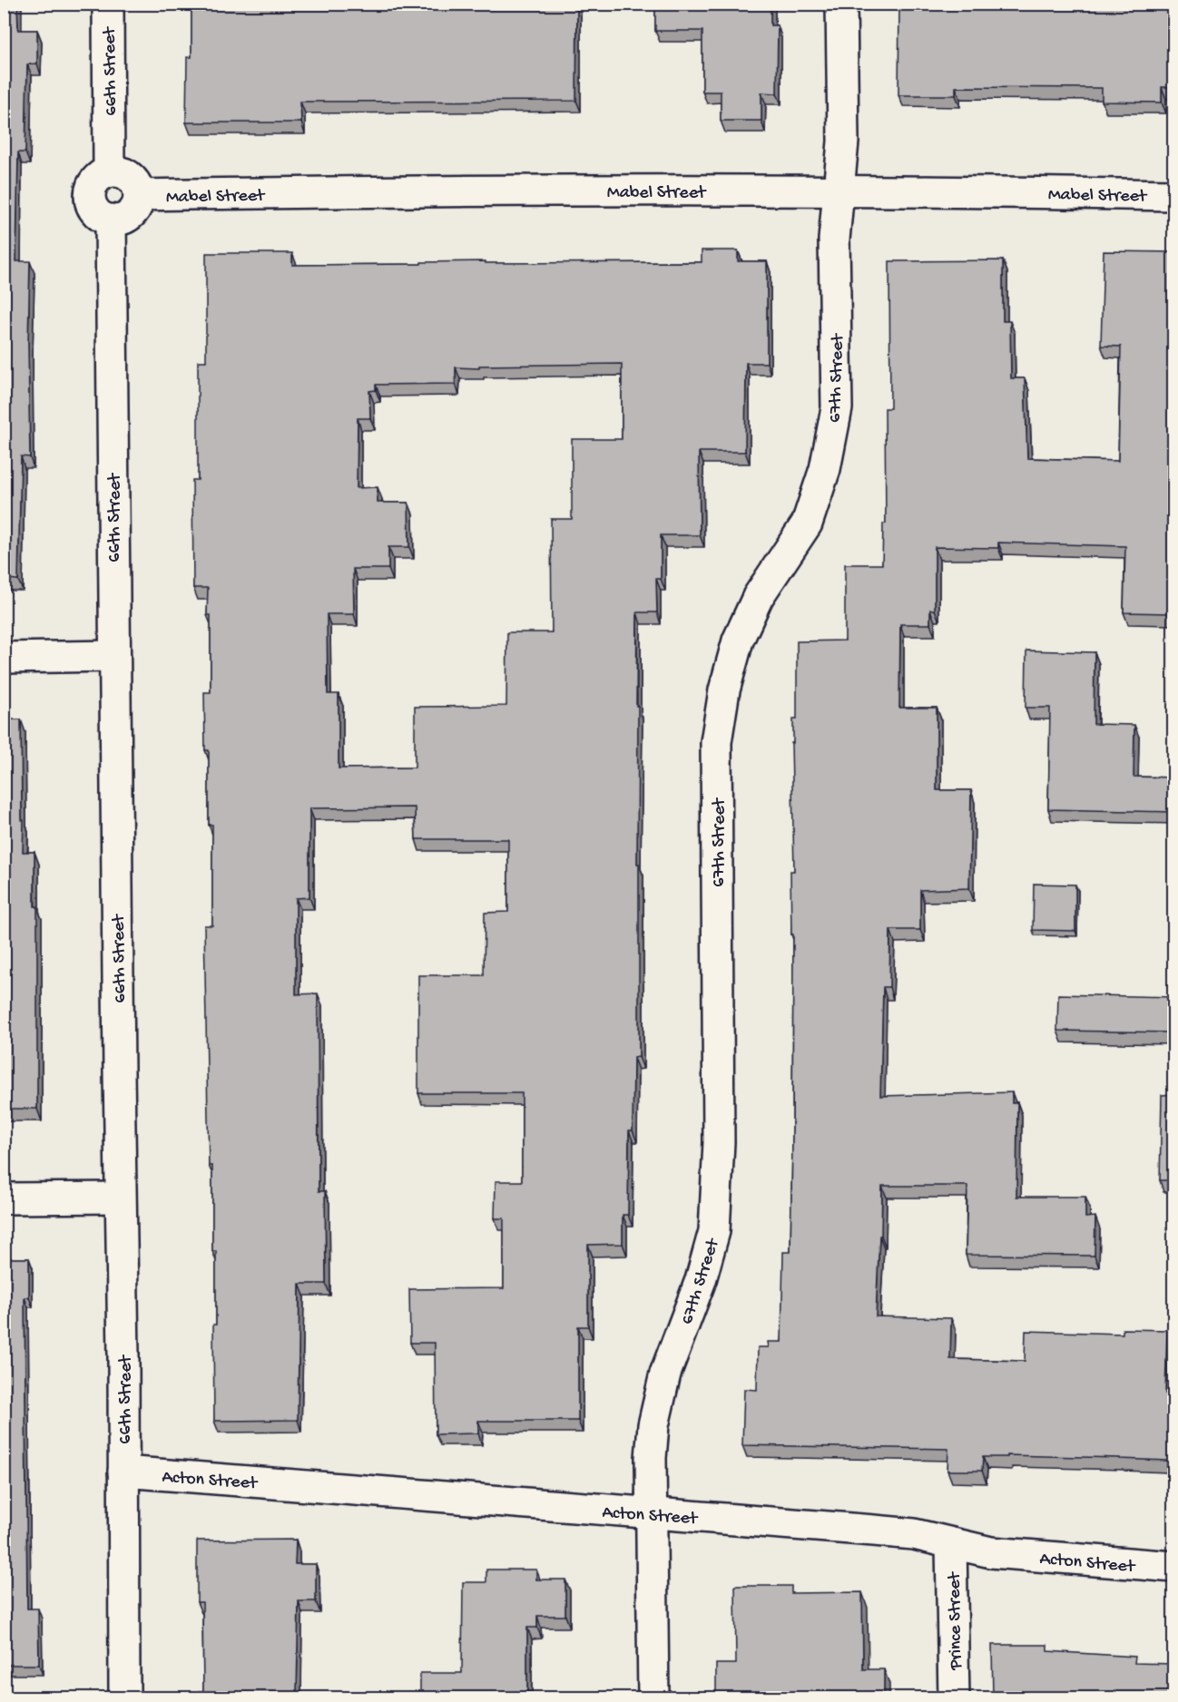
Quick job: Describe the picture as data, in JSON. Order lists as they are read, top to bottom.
{
  "streets": {
    "street": [
      "66th Street",
      "Mabel Street",
      "67th Street",
      "Acton Street",
      "Prince Street"
    ]
  },
  "crossings": [
    ["66th Street", "Mabel Street"],
    ["66th Street", "Acton Street"],
    ["Mabel Street", "67th Street"],
    ["67th Street", "Acton Street"],
    ["Acton Street", "Prince Street"]
  ]
}
